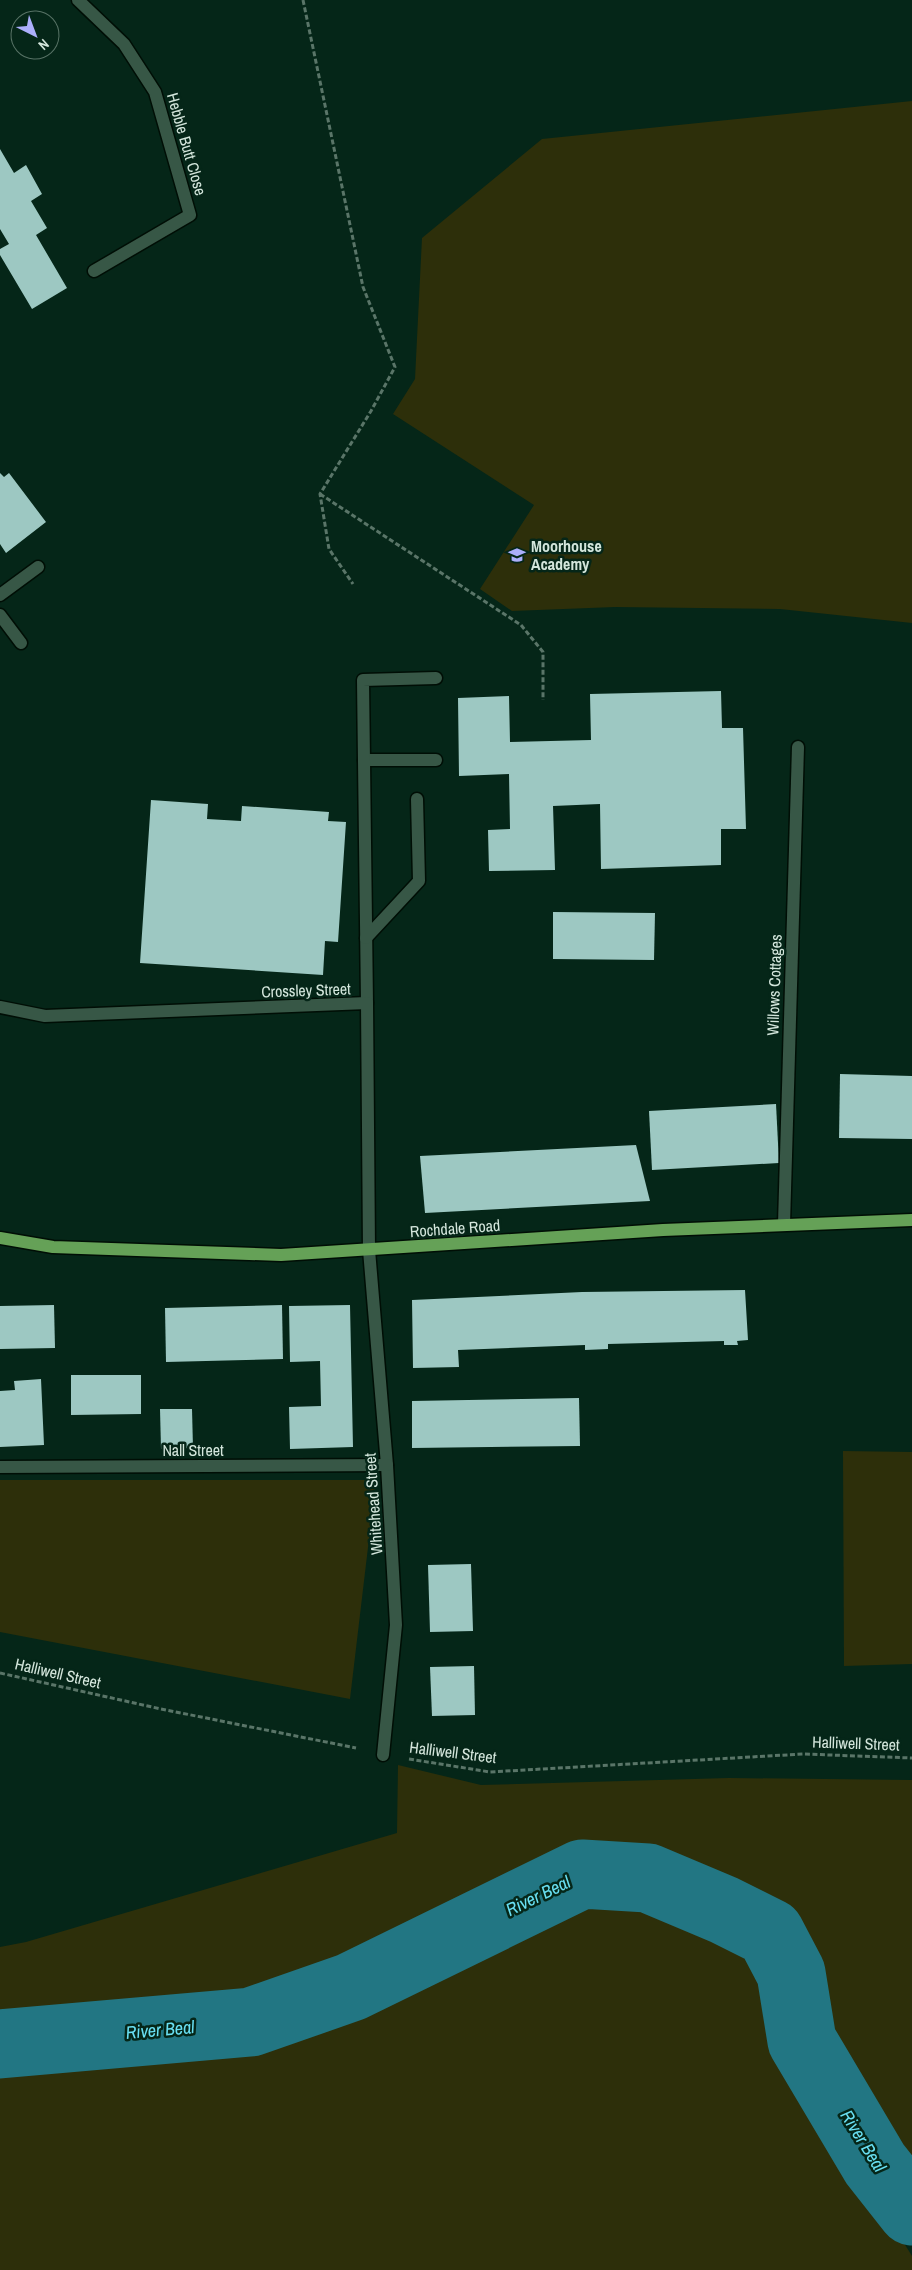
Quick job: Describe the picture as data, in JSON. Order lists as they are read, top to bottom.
{
  "streets": {
    "main road": ["Rochdale Road"],
    "street": [
      "Hebble Butt Close",
      "Willows Cottages",
      "Crossley Street",
      "Nall Street",
      "Whitehead Street"
    ],
    "path": ["Halliwell Street"]
  },
  "crossings": [
    ["Willows Cottages", "Rochdale Road"],
    ["Crossley Street", "Rochdale Road"],
    ["Crossley Street", "Whitehead Street"],
    ["Rochdale Road", "Whitehead Street"],
    ["Nall Street", "Whitehead Street"],
    ["Whitehead Street", "Halliwell Street"]
  ],
  "water": ["River Beal"],
  "places": {
    "school or university": ["Moorhouse Academy"]
  },
  "north": "bottom right"
}
